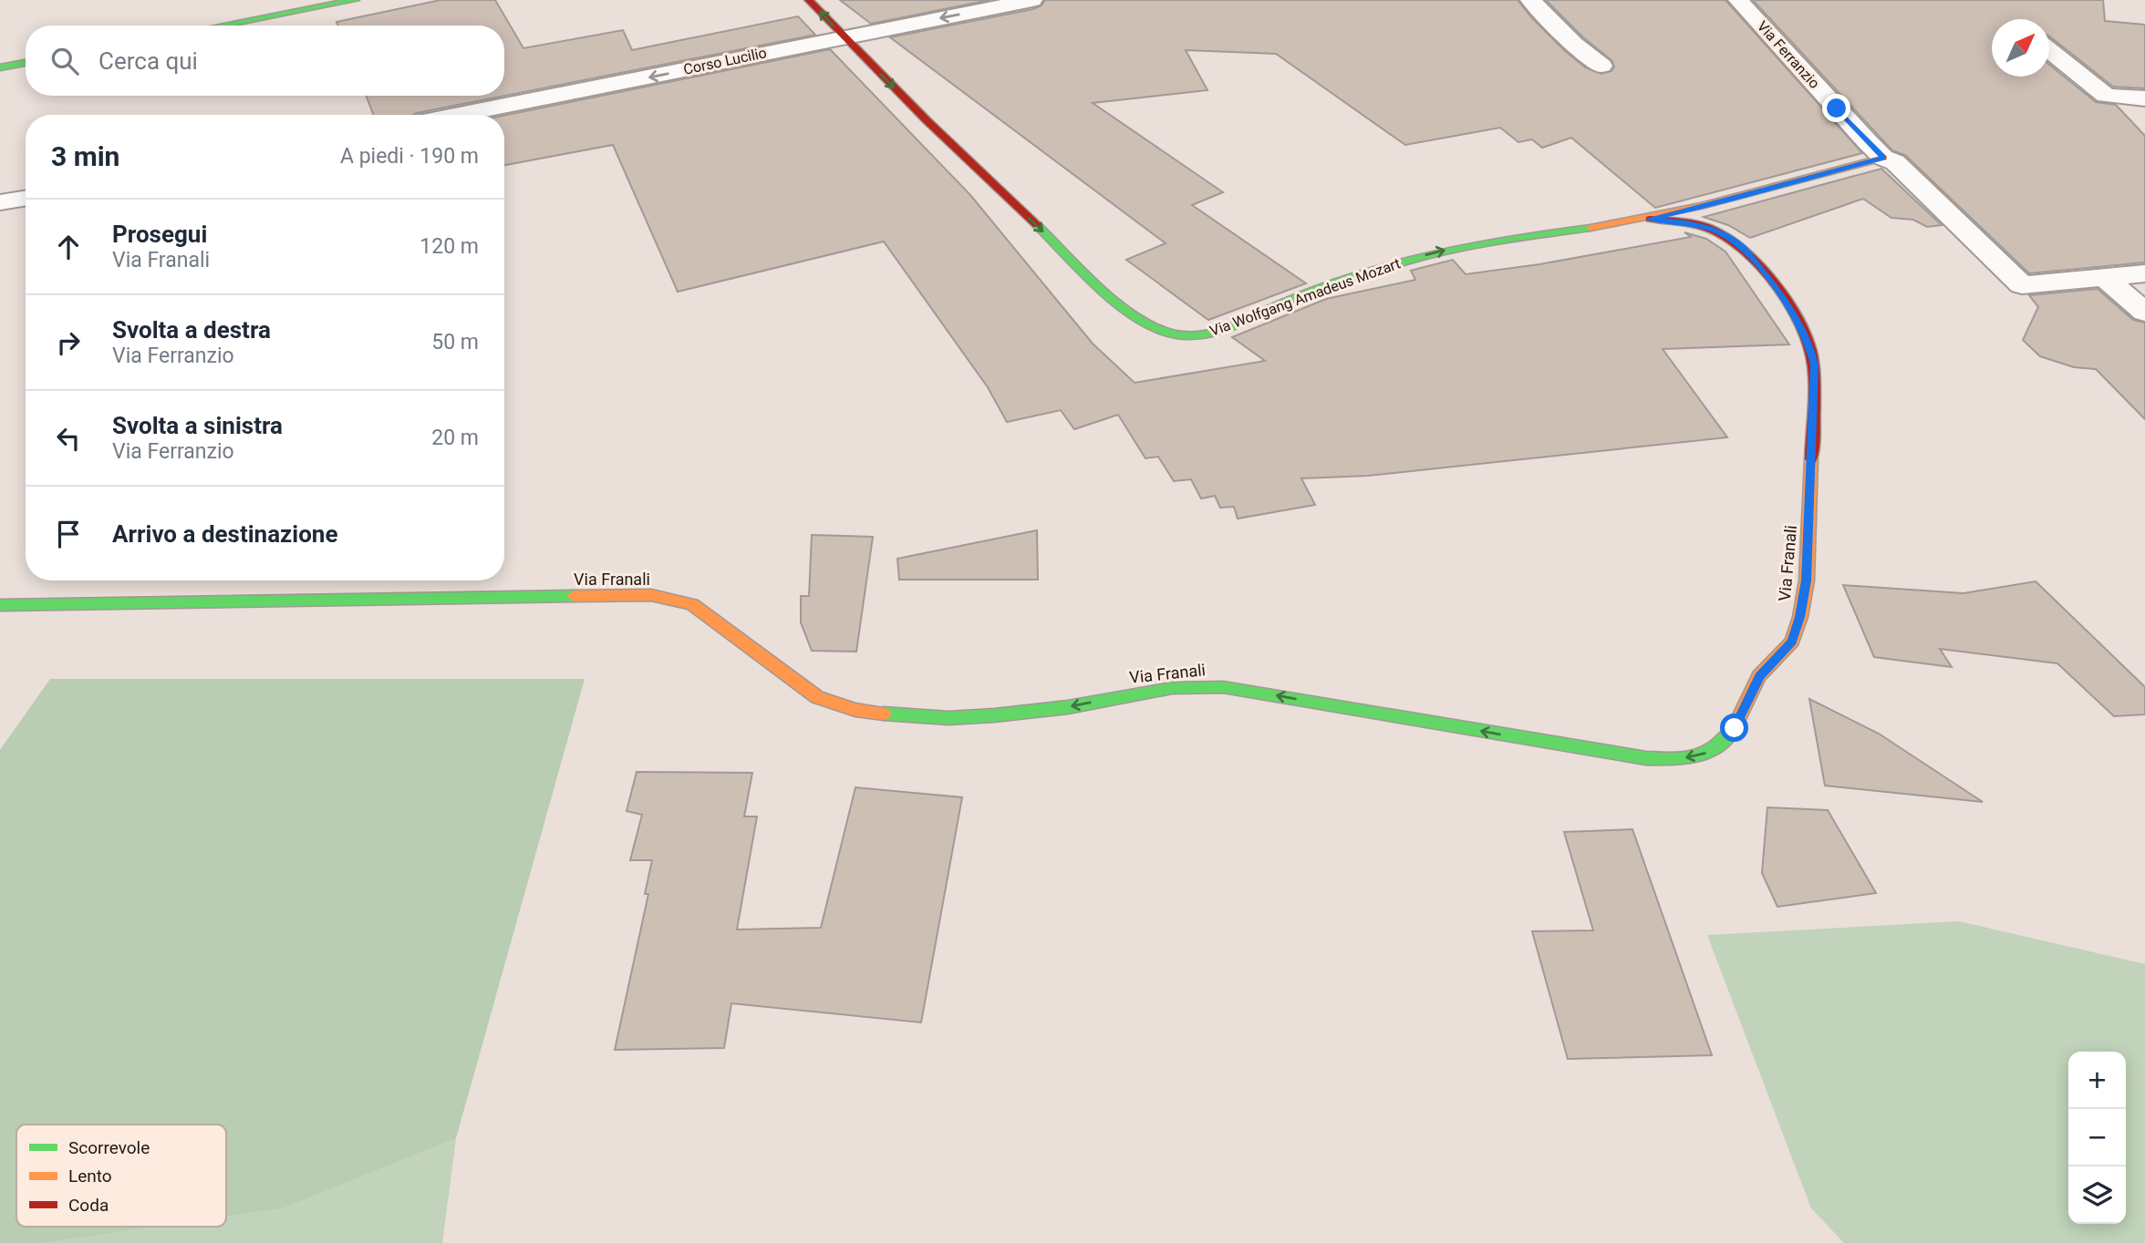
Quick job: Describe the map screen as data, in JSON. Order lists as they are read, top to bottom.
{
  "streets": {
    "street": [
      "Via Ferranzio",
      "Corso Lucilio",
      "Via Wolfgang Amadeus Mozart",
      "Via Franali"
    ]
  },
  "crossings": [
    ["Corso Lucilio", "Via Wolfgang Amadeus Mozart"],
    ["Via Wolfgang Amadeus Mozart", "Via Franali"]
  ],
  "one_way": ["Corso Lucilio"],
  "legend": ["Scorrevole", "Lento", "Coda"],
  "north": "top right",
  "page": {
    "search": "Cerca qui",
    "heading": ["3 min", "A piedi · 190 m"],
    "list": [
      ["Prosegui", "Via Franali", "120 m"],
      ["Svolta a destra", "Via Ferranzio", "50 m"],
      ["Svolta a sinistra", "Via Ferranzio", "20 m"],
      "Arrivo a destinazione"
    ],
    "map_buttons": ["+", "−"]
  }
}
